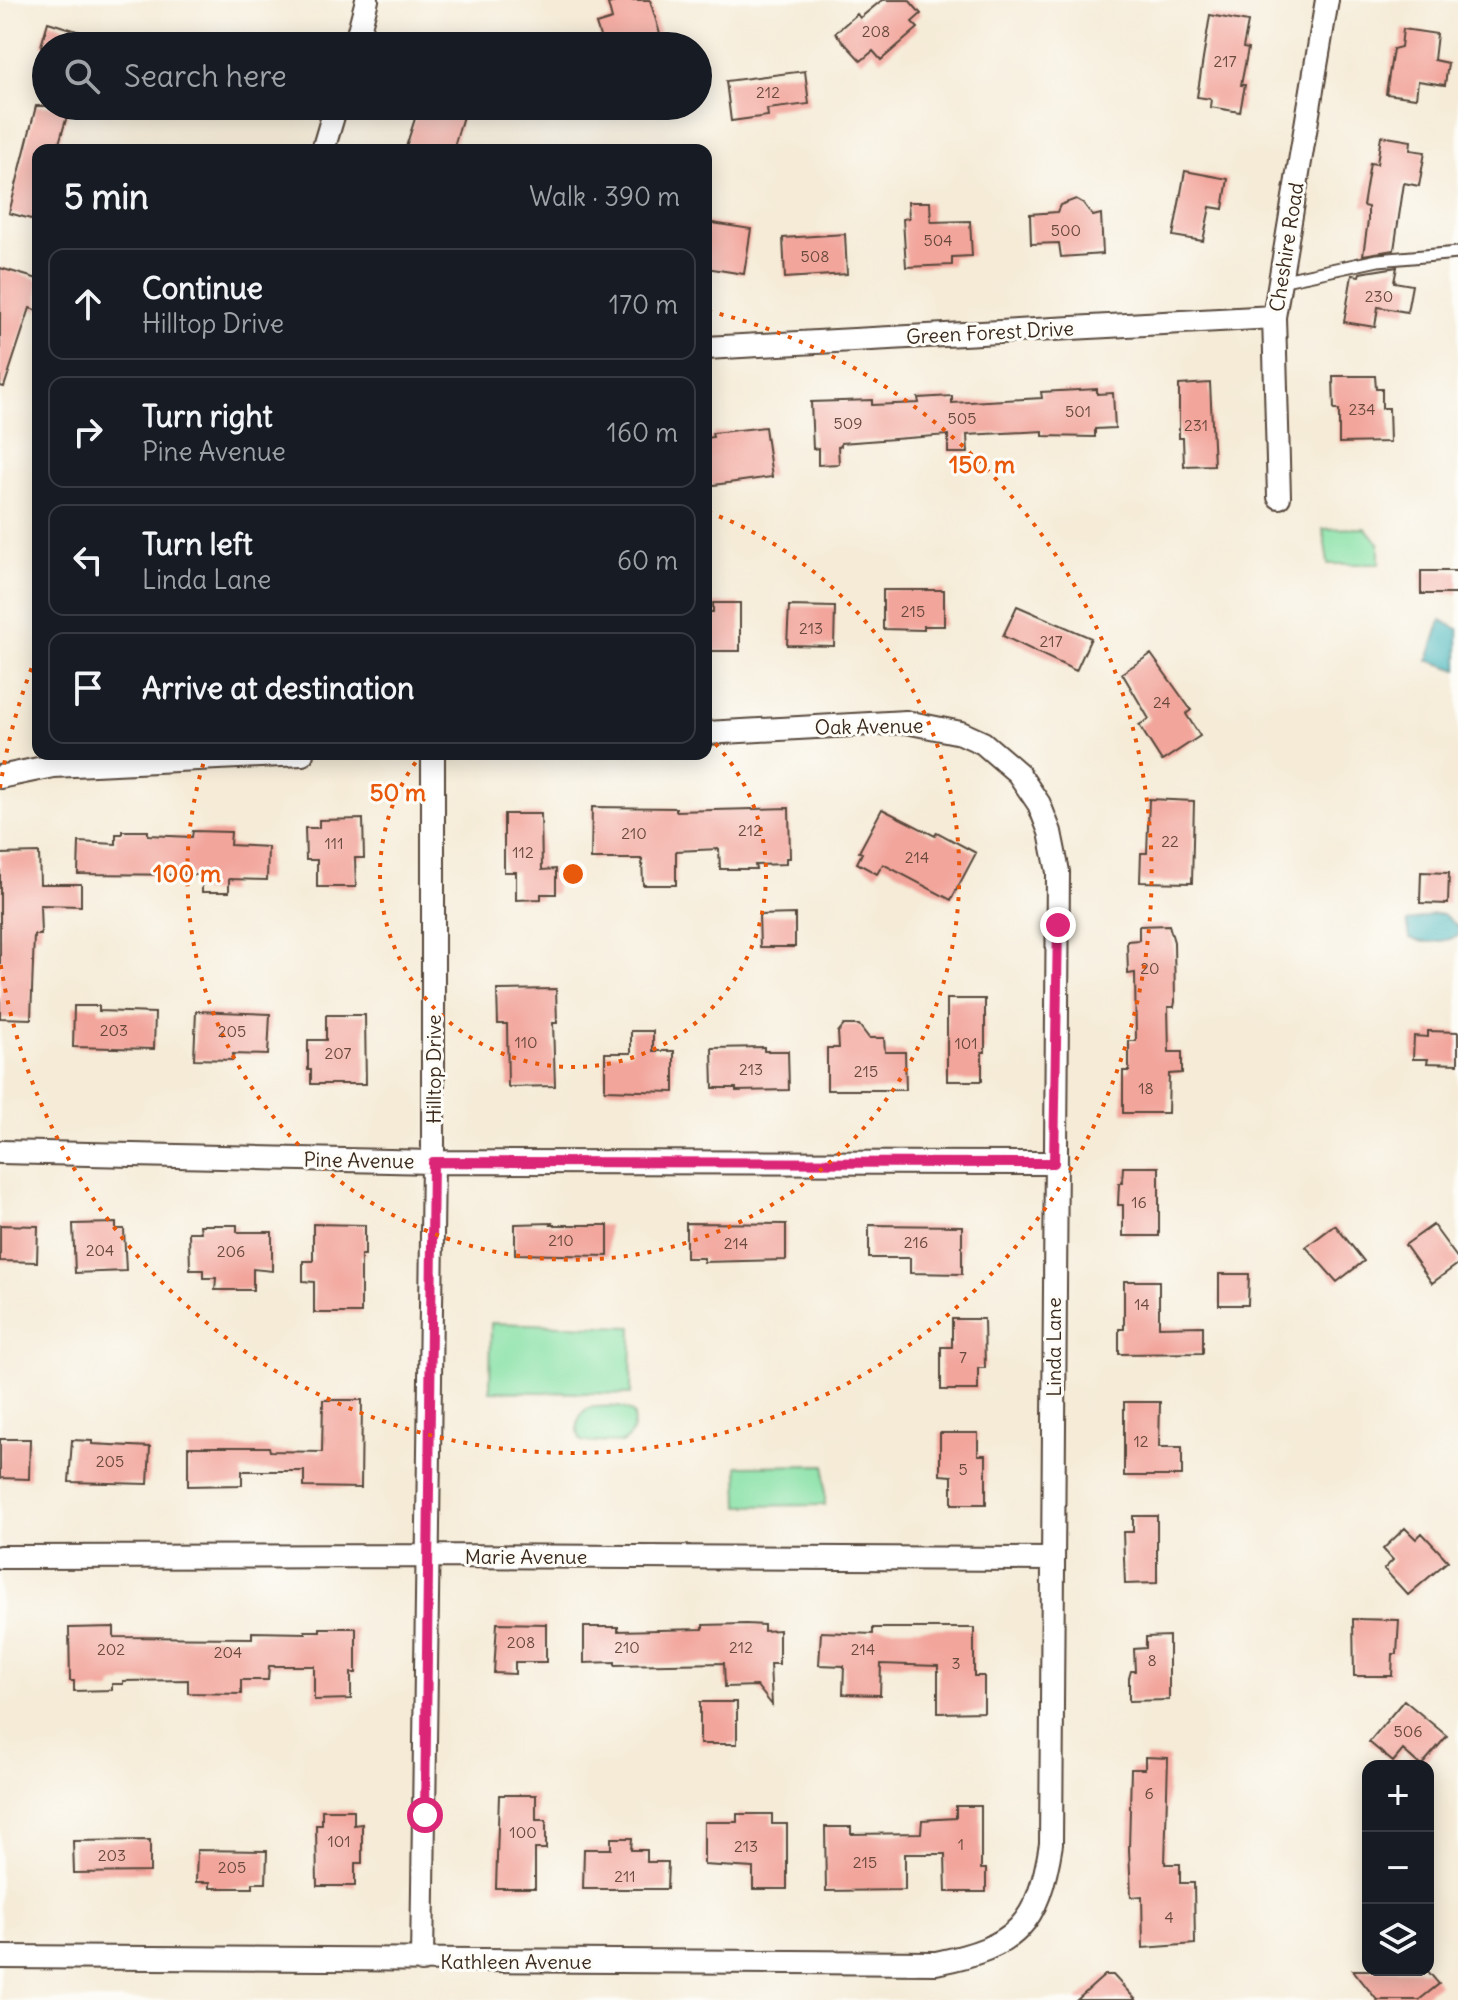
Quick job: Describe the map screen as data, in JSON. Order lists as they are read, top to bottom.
{
  "streets": {
    "street": [
      "Cheshire Road",
      "Green Forest Drive",
      "Oak Avenue",
      "Hilltop Drive",
      "Pine Avenue",
      "Linda Lane",
      "Marie Avenue",
      "Kathleen Avenue"
    ]
  },
  "crossings": [
    ["Cheshire Road", "Green Forest Drive"],
    ["Oak Avenue", "Linda Lane"],
    ["Hilltop Drive", "Pine Avenue"],
    ["Hilltop Drive", "Marie Avenue"],
    ["Hilltop Drive", "Kathleen Avenue"],
    ["Pine Avenue", "Linda Lane"],
    ["Linda Lane", "Marie Avenue"],
    ["Linda Lane", "Kathleen Avenue"]
  ],
  "house_numbers": [
    "208",
    "217",
    "212",
    "500",
    "504",
    "508",
    "230",
    "234",
    "501",
    "505",
    "509",
    "231",
    "215",
    "213",
    "217",
    "24",
    "212",
    "210",
    "22",
    "111",
    "112",
    "214",
    "20",
    "203",
    "205",
    "110",
    "101",
    "207",
    "213",
    "215",
    "18",
    "16",
    "210",
    "216",
    "214",
    "204",
    "206",
    "14",
    "7",
    "12",
    "205",
    "5",
    "208",
    "210",
    "212",
    "202",
    "214",
    "204",
    "8",
    "3",
    "506",
    "6",
    "100",
    "101",
    "1",
    "213",
    "203",
    "215",
    "205",
    "211",
    "4"
  ],
  "page": {
    "search": "Search here",
    "heading": ["5 min", "Walk · 390 m"],
    "list": [
      ["Continue", "Hilltop Drive", "170 m"],
      ["Turn right", "Pine Avenue", "160 m"],
      ["Turn left", "Linda Lane", "60 m"],
      "Arrive at destination"
    ],
    "map_buttons": ["+", "−"]
  },
  "rings": ["150 m", "50 m", "100 m"]
}
